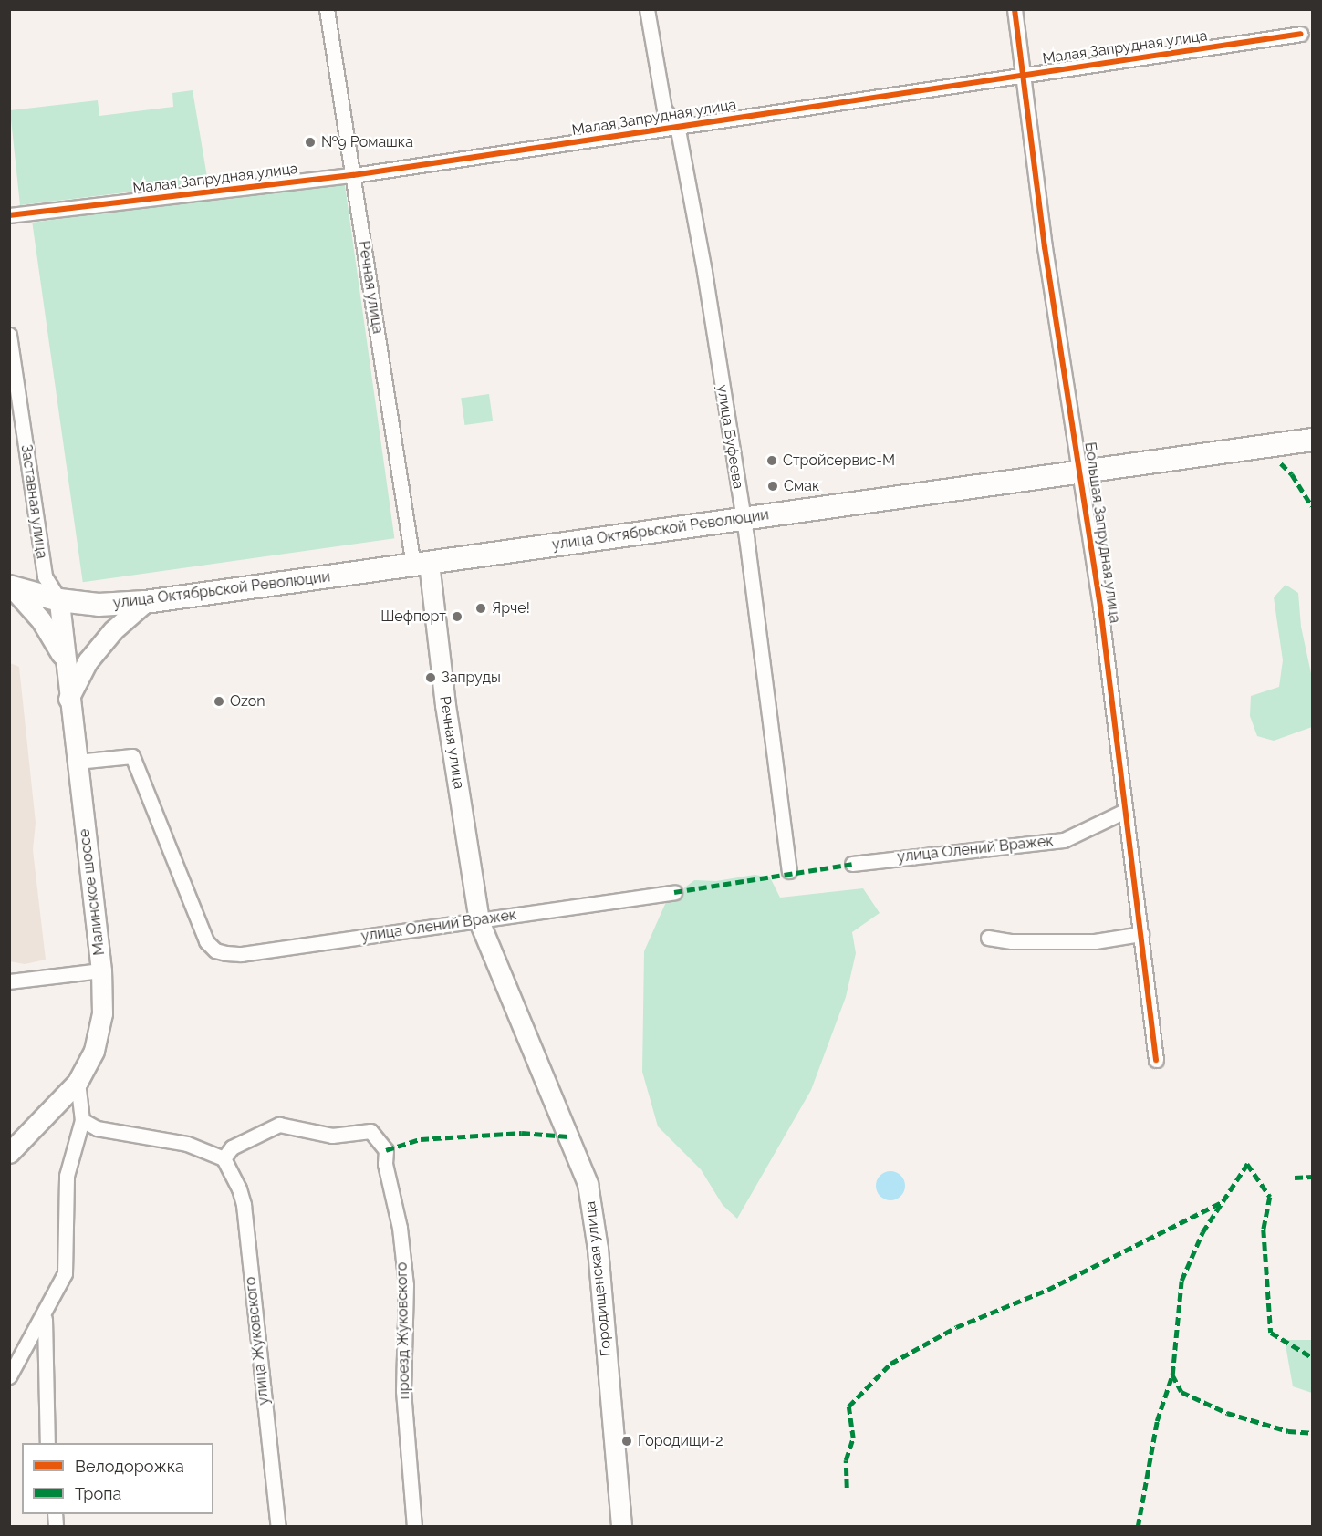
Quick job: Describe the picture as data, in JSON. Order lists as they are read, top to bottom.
{
  "streets": {
    "main road": ["улица Октябрьской Революции"],
    "street": [
      "Малая Запрудная улица",
      "Речная улица",
      "улица Буфеева",
      "Заставная улица",
      "Большая Запрудная улица",
      "улица Олений Вражек",
      "Малинское шоссе",
      "Городищенская улица",
      "проезд Жуковского",
      "улица Жуковского"
    ]
  },
  "crossings": [
    ["Малая Запрудная улица", "Речная улица"],
    ["Малая Запрудная улица", "улица Буфеева"],
    ["Малая Запрудная улица", "Большая Запрудная улица"],
    ["Речная улица", "улица Октябрьской Революции"],
    ["Речная улица", "улица Олений Вражек"],
    ["Речная улица", "Городищенская улица"],
    ["улица Буфеева", "улица Октябрьской Революции"],
    ["Заставная улица", "улица Октябрьской Революции"],
    ["Заставная улица", "Малинское шоссе"],
    ["улица Октябрьской Революции", "Большая Запрудная улица"],
    ["улица Октябрьской Революции", "Малинское шоссе"],
    ["Большая Запрудная улица", "улица Олений Вражек"],
    ["улица Олений Вражек", "Малинское шоссе"],
    ["улица Олений Вражек", "Городищенская улица"],
    ["проезд Жуковского", "улица Жуковского"]
  ],
  "places": [
    "№9 Ромашка",
    "Стройсервис-М",
    "Смак",
    "Ярче!",
    "Шефпорт",
    "Запруды",
    "Ozon",
    "Городищи-2"
  ],
  "legend": ["Велодорожка", "Тропа"]
}
